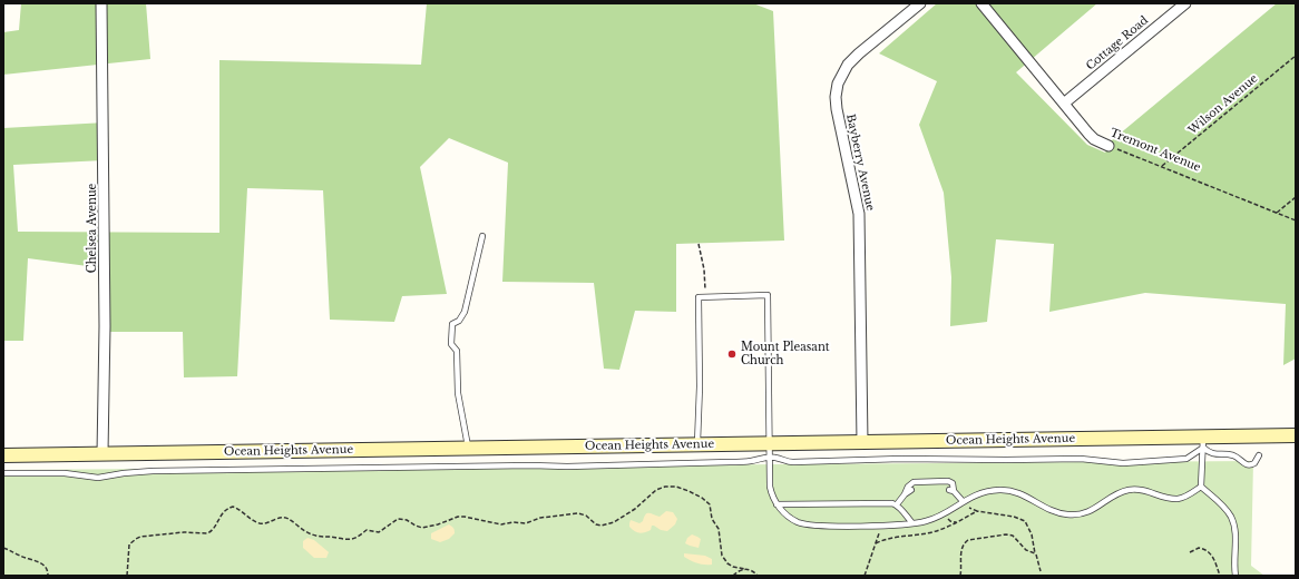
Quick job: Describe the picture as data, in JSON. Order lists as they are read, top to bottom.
{
  "streets": {
    "main road": ["Ocean Heights Avenue"],
    "street": [
      "Cottage Road",
      "Tremont Avenue",
      "Bayberry Avenue",
      "Chelsea Avenue"
    ],
    "path": ["Wilson Avenue"]
  },
  "crossings": [
    ["Cottage Road", "Tremont Avenue"],
    ["Wilson Avenue", "Tremont Avenue"],
    ["Bayberry Avenue", "Ocean Heights Avenue"],
    ["Chelsea Avenue", "Ocean Heights Avenue"]
  ],
  "places": ["Mount Pleasant Church"]
}
